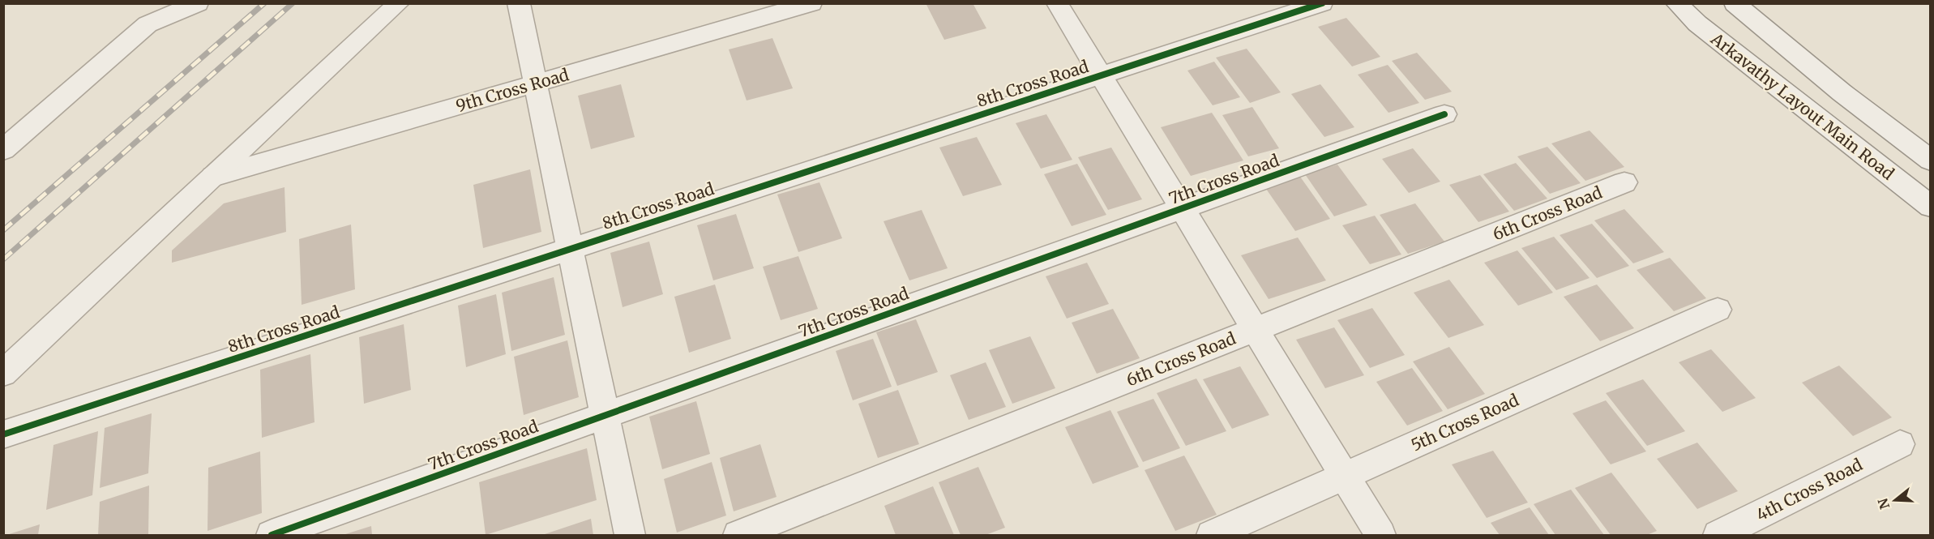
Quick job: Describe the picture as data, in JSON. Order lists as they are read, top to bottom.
{
  "streets": {
    "street": [
      "8th Cross Road",
      "9th Cross Road",
      "Arkavathy Layout Main Road",
      "7th Cross Road",
      "6th Cross Road",
      "5th Cross Road",
      "4th Cross Road"
    ]
  },
  "north": "left"
}
